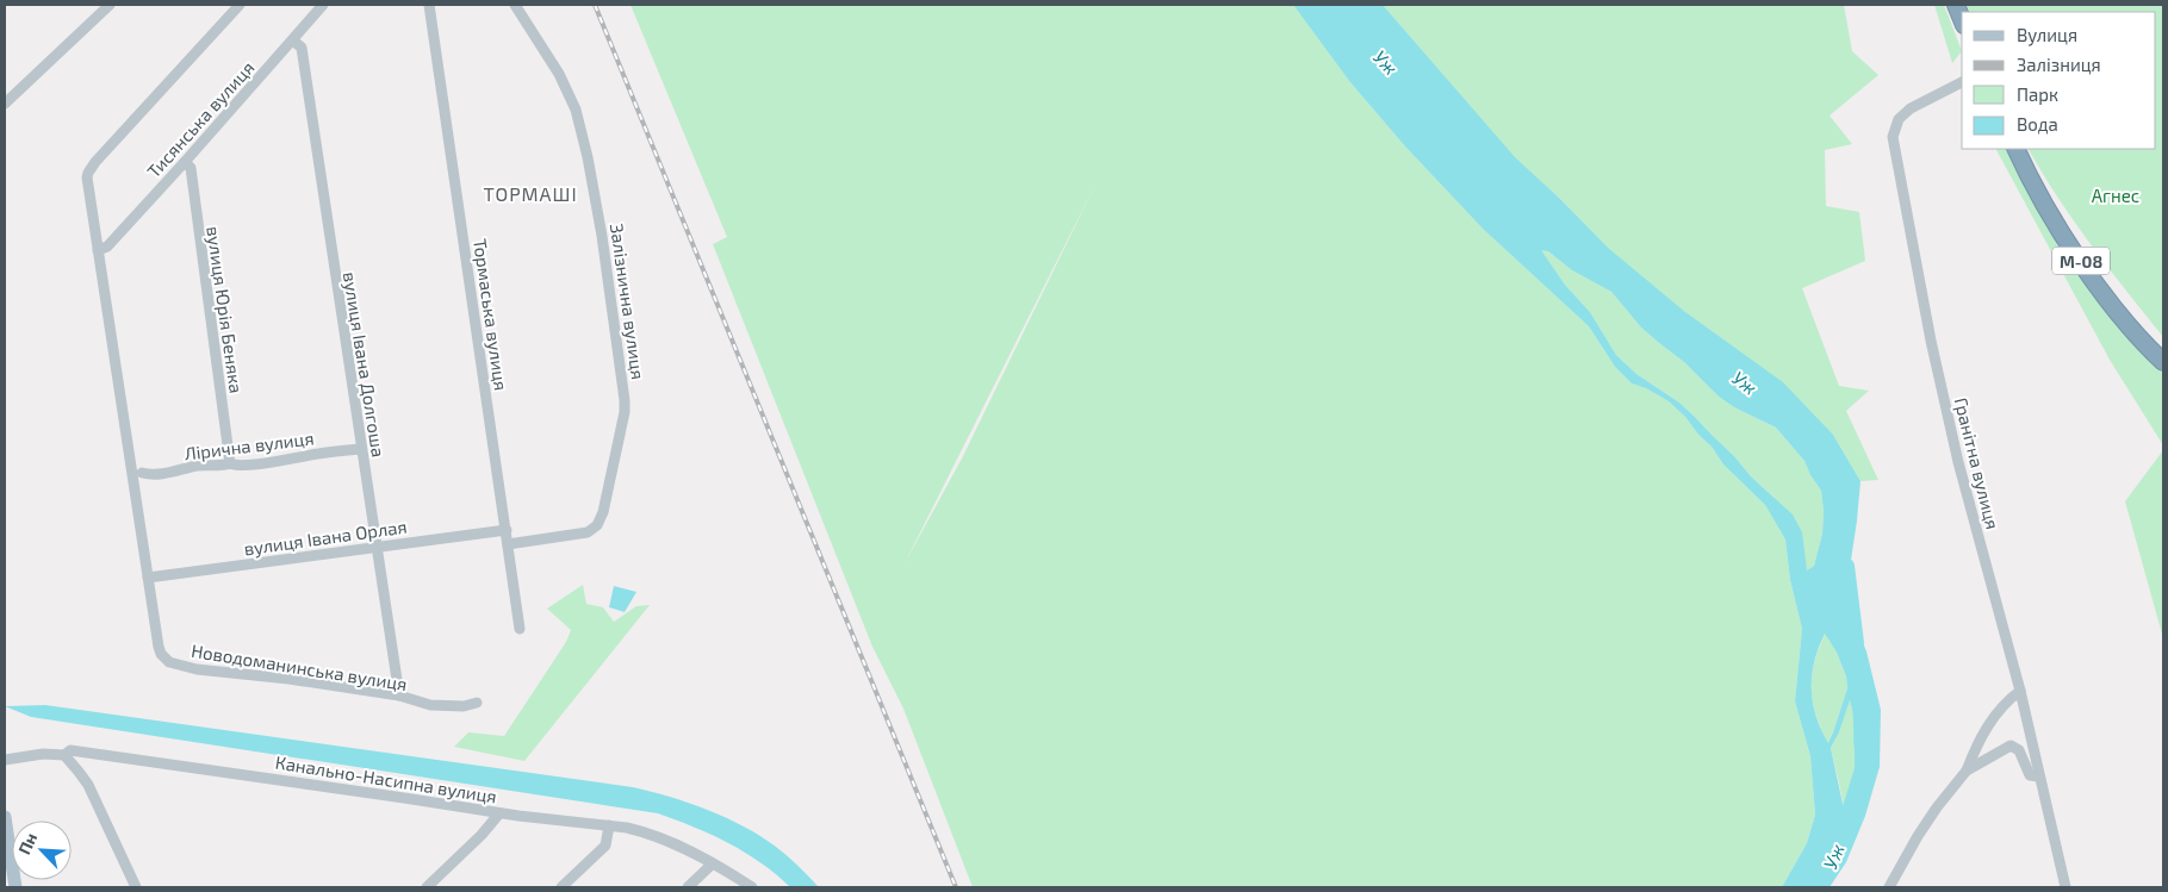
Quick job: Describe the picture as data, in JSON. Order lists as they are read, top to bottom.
{
  "streets": {
    "highway": ["М-08"],
    "street": [
      "Тисянська вулиця",
      "Залізнична вулиця",
      "вулиця Юрія Беняка",
      "Тормаська вулиця",
      "вулиця Івана Долгоша",
      "Лірична вулиця",
      "Гранітна вулиця",
      "вулиця Івана Орлая",
      "Новодоманинська вулиця",
      "Канально-Насипна вулиця"
    ]
  },
  "crossings": [
    ["Тисянська вулиця", "вулиця Юрія Беняка"],
    ["Тисянська вулиця", "вулиця Івана Долгоша"],
    ["Залізнична вулиця", "Тормаська вулиця"],
    ["вулиця Юрія Беняка", "Лірична вулиця"],
    ["Тормаська вулиця", "вулиця Івана Орлая"],
    ["вулиця Івана Долгоша", "Лірична вулиця"],
    ["вулиця Івана Долгоша", "вулиця Івана Орлая"],
    ["вулиця Івана Долгоша", "Новодоманинська вулиця"],
    ["вулиця Івана Орлая", "Новодоманинська вулиця"]
  ],
  "districts": ["ТОРМАШІ"],
  "water": ["Уж"],
  "parks": ["Агнес"],
  "legend": [
    "Вулиця",
    "Залізниця",
    "Парк",
    "Вода"
  ],
  "north": "top left"
}
